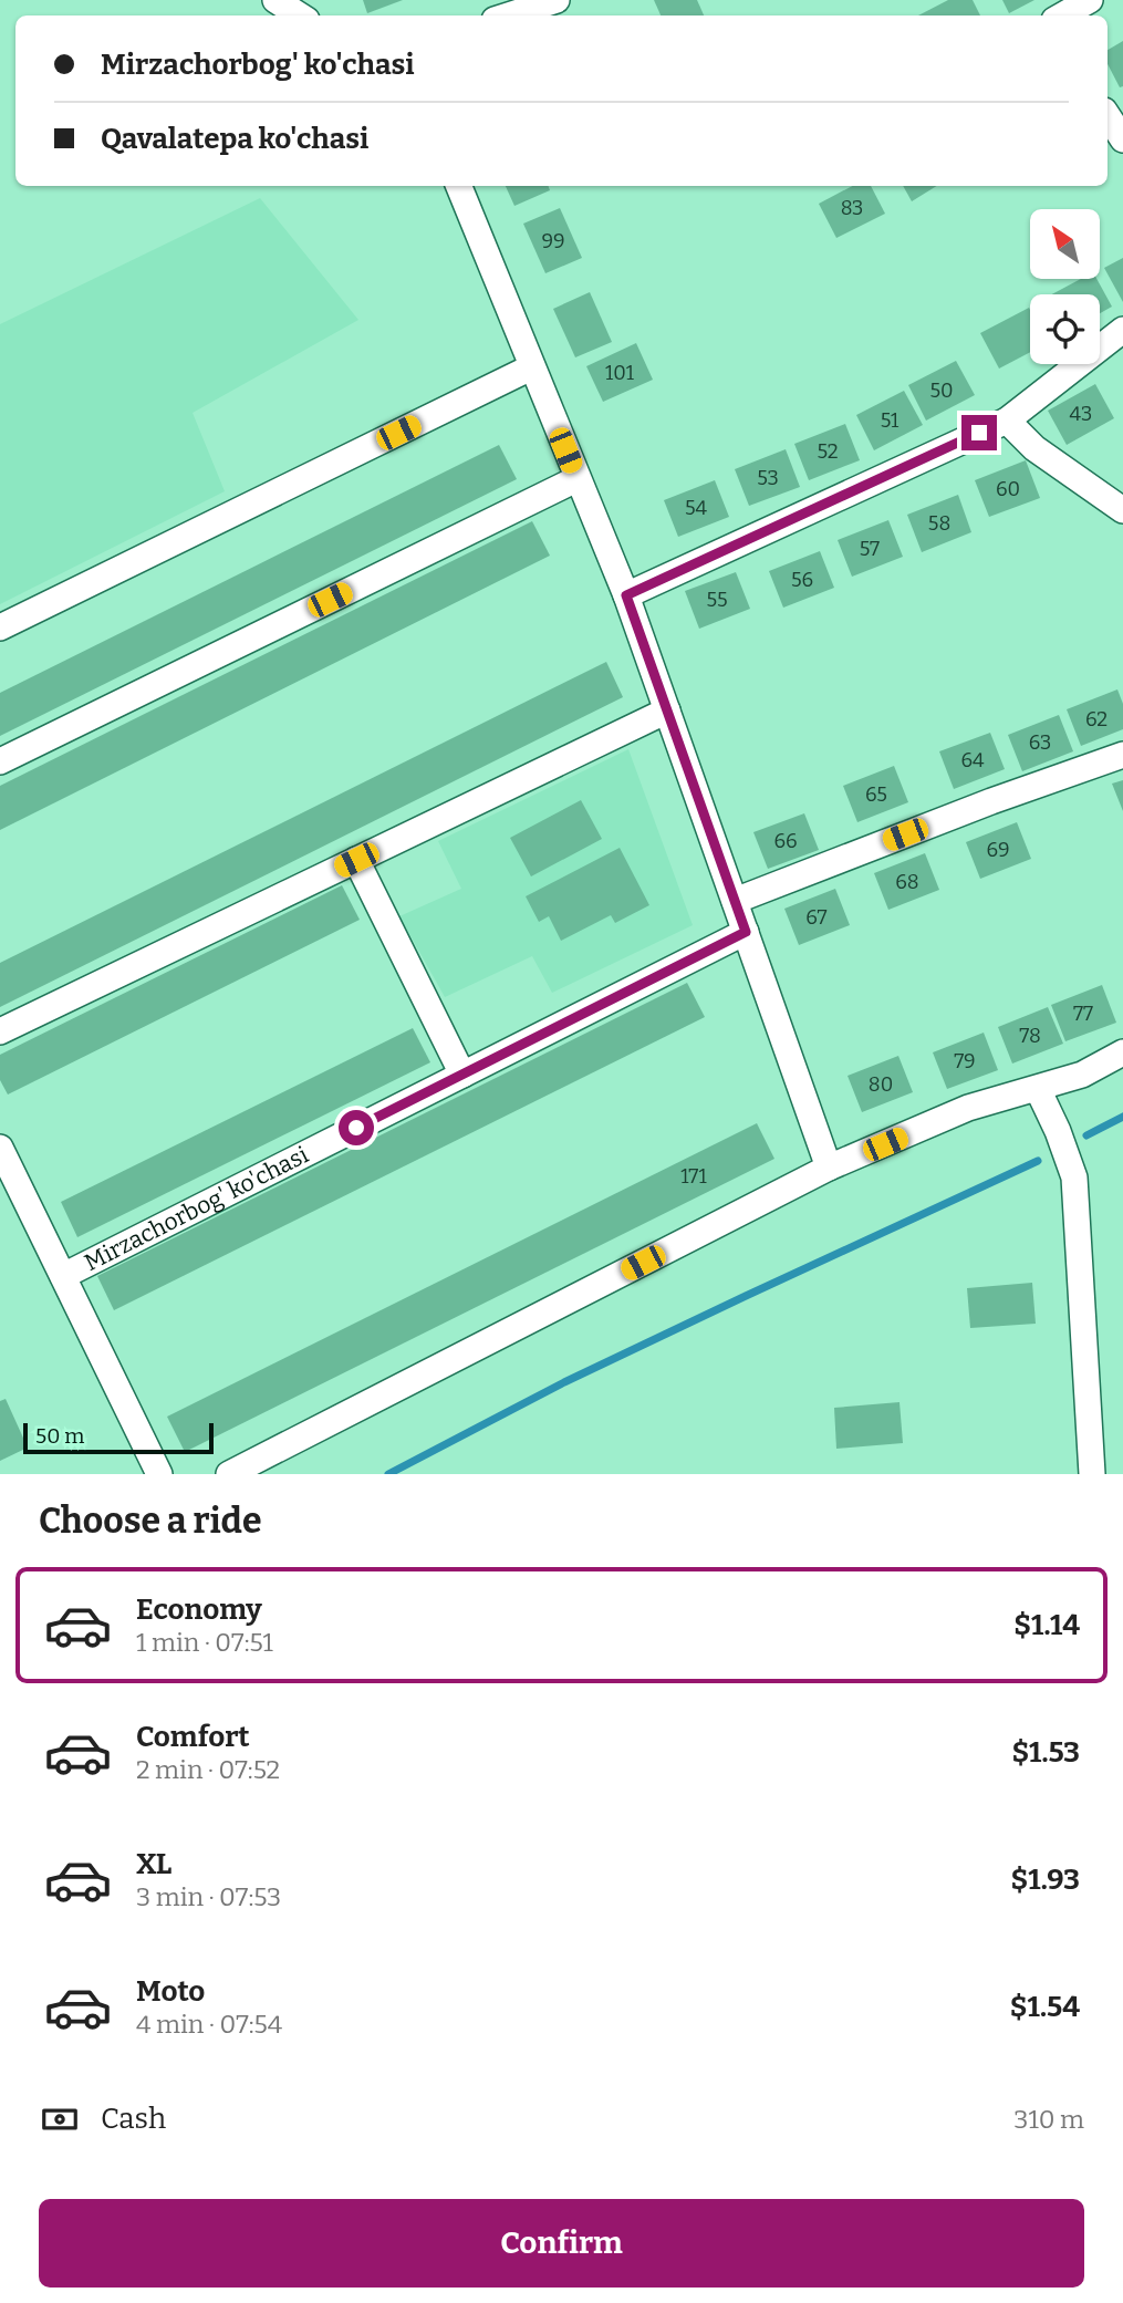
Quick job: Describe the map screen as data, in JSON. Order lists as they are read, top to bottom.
{
  "streets": {
    "street": ["Mirzachorbog' ko'chasi"]
  },
  "house_numbers": [
    "83",
    "99",
    "101",
    "50",
    "43",
    "51",
    "52",
    "53",
    "60",
    "54",
    "58",
    "57",
    "56",
    "55",
    "62",
    "63",
    "64",
    "65",
    "66",
    "69",
    "68",
    "67",
    "77",
    "78",
    "79",
    "80",
    "171"
  ],
  "scale_bar": "50 m",
  "north": "top left",
  "page": {
    "banner": ["Mirzachorbog' ko'chasi", "Qavalatepa ko'chasi"],
    "scale": "50 m",
    "heading": "Choose a ride",
    "list": [
      {
        "name": "Economy",
        "note": "1 min · 07:51",
        "value": "$1.14"
      },
      {
        "name": "Comfort",
        "note": "2 min · 07:52",
        "value": "$1.53"
      },
      {
        "name": "XL",
        "note": "3 min · 07:53",
        "value": "$1.93"
      },
      {
        "name": "Moto",
        "note": "4 min · 07:54",
        "value": "$1.54"
      }
    ],
    "pay": ["Cash", "310 m"],
    "buttons": "Confirm"
  }
}
